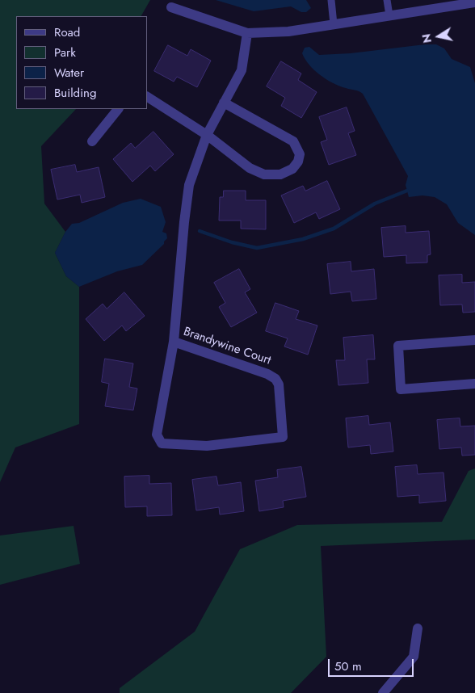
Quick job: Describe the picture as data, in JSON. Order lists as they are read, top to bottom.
{
  "streets": {
    "street": ["Brandywine Court"]
  },
  "legend": [
    "Road",
    "Park",
    "Water",
    "Building"
  ],
  "scale_bar": "50 m",
  "north": "left"
}
